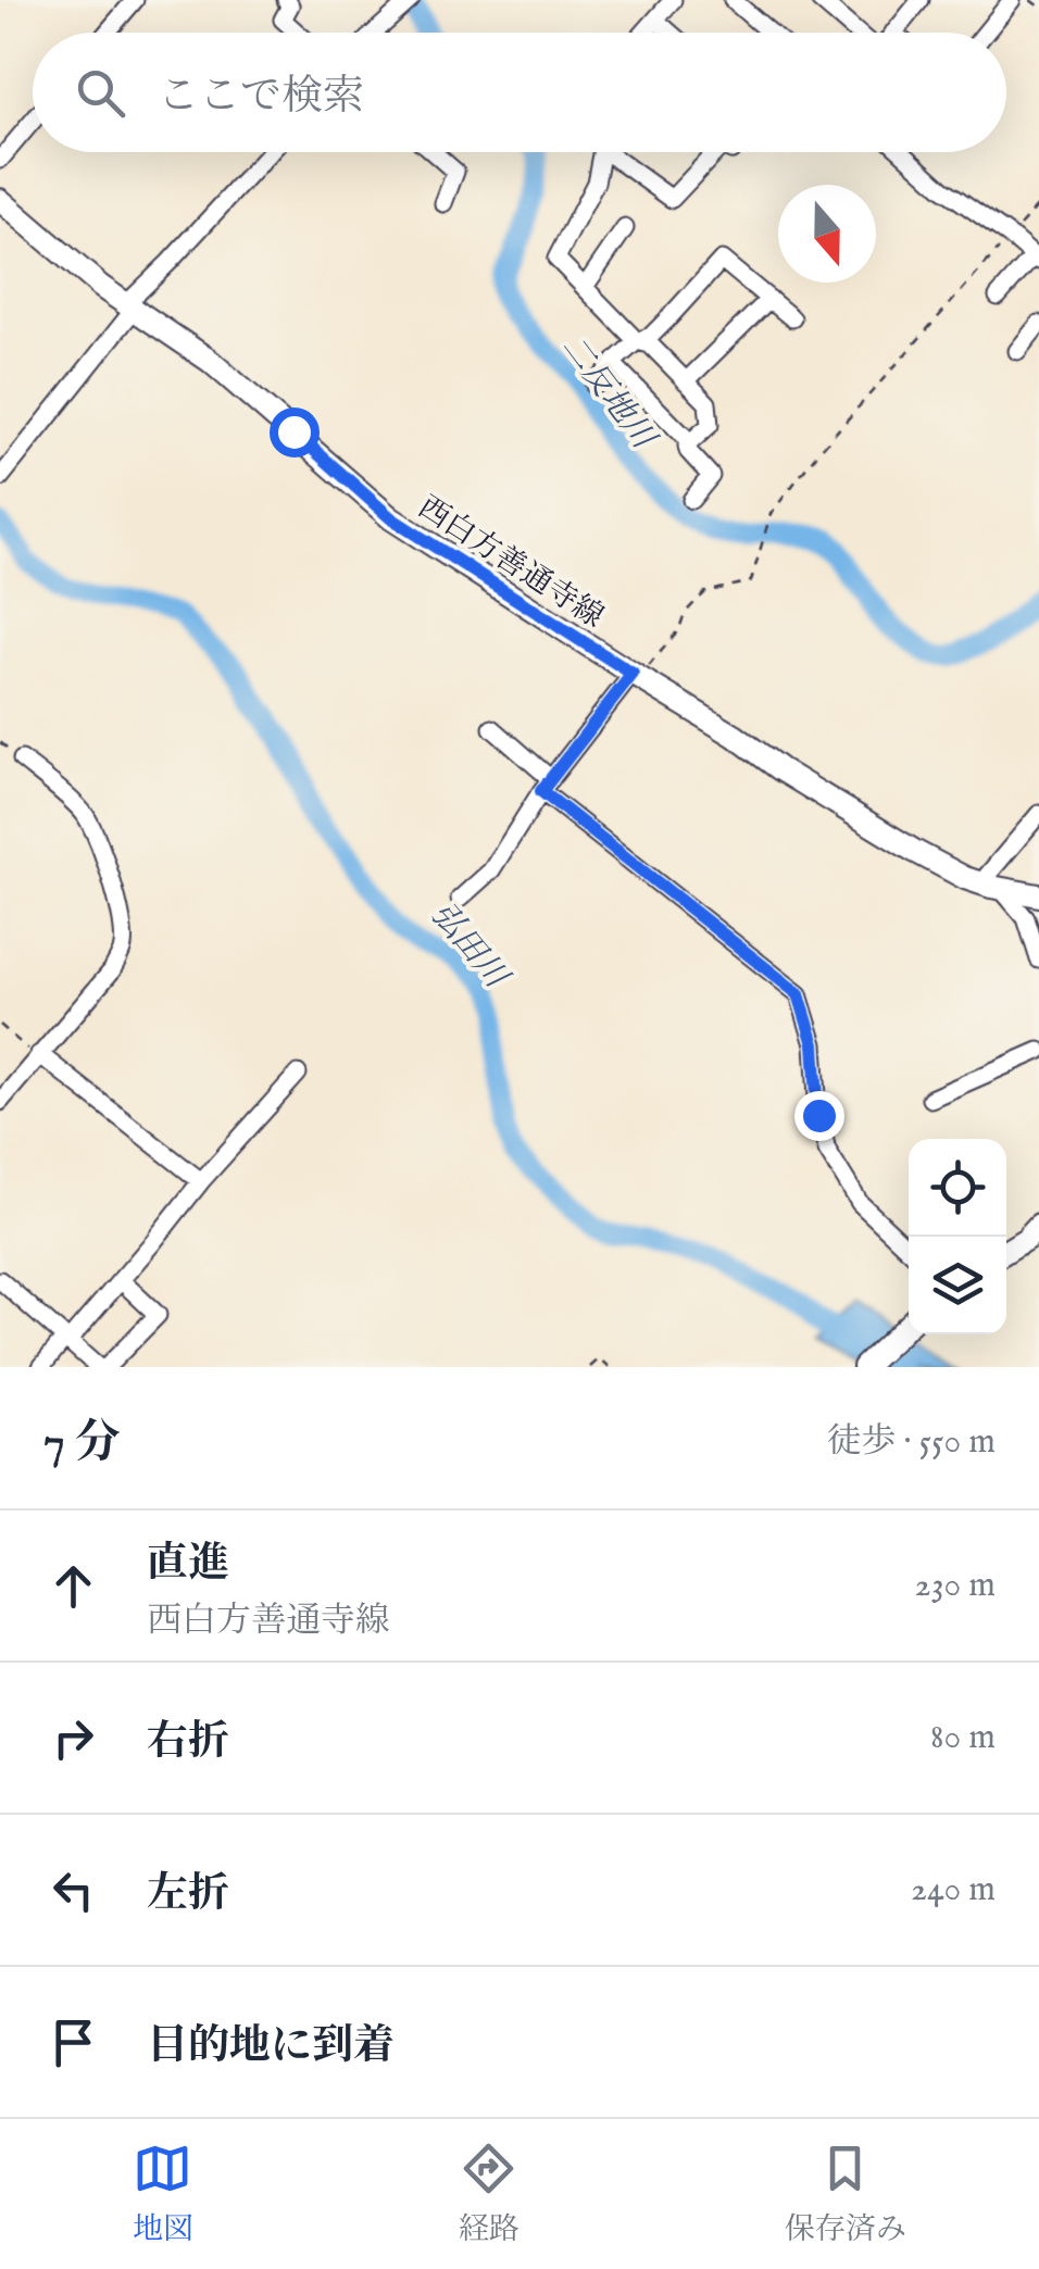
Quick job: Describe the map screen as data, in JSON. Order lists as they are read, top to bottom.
{
  "streets": {
    "main road": ["西白方善通寺線"]
  },
  "water": ["二反地川", "弘田川"],
  "north": "bottom",
  "page": {
    "search": "ここで検索",
    "heading": ["7 分", "徒歩 · 550 m"],
    "list": [
      ["直進", "西白方善通寺線", "230 m"],
      ["右折", "80 m"],
      ["左折", "240 m"],
      "目的地に到着"
    ],
    "nav": ["地図", "経路", "保存済み"]
  }
}
